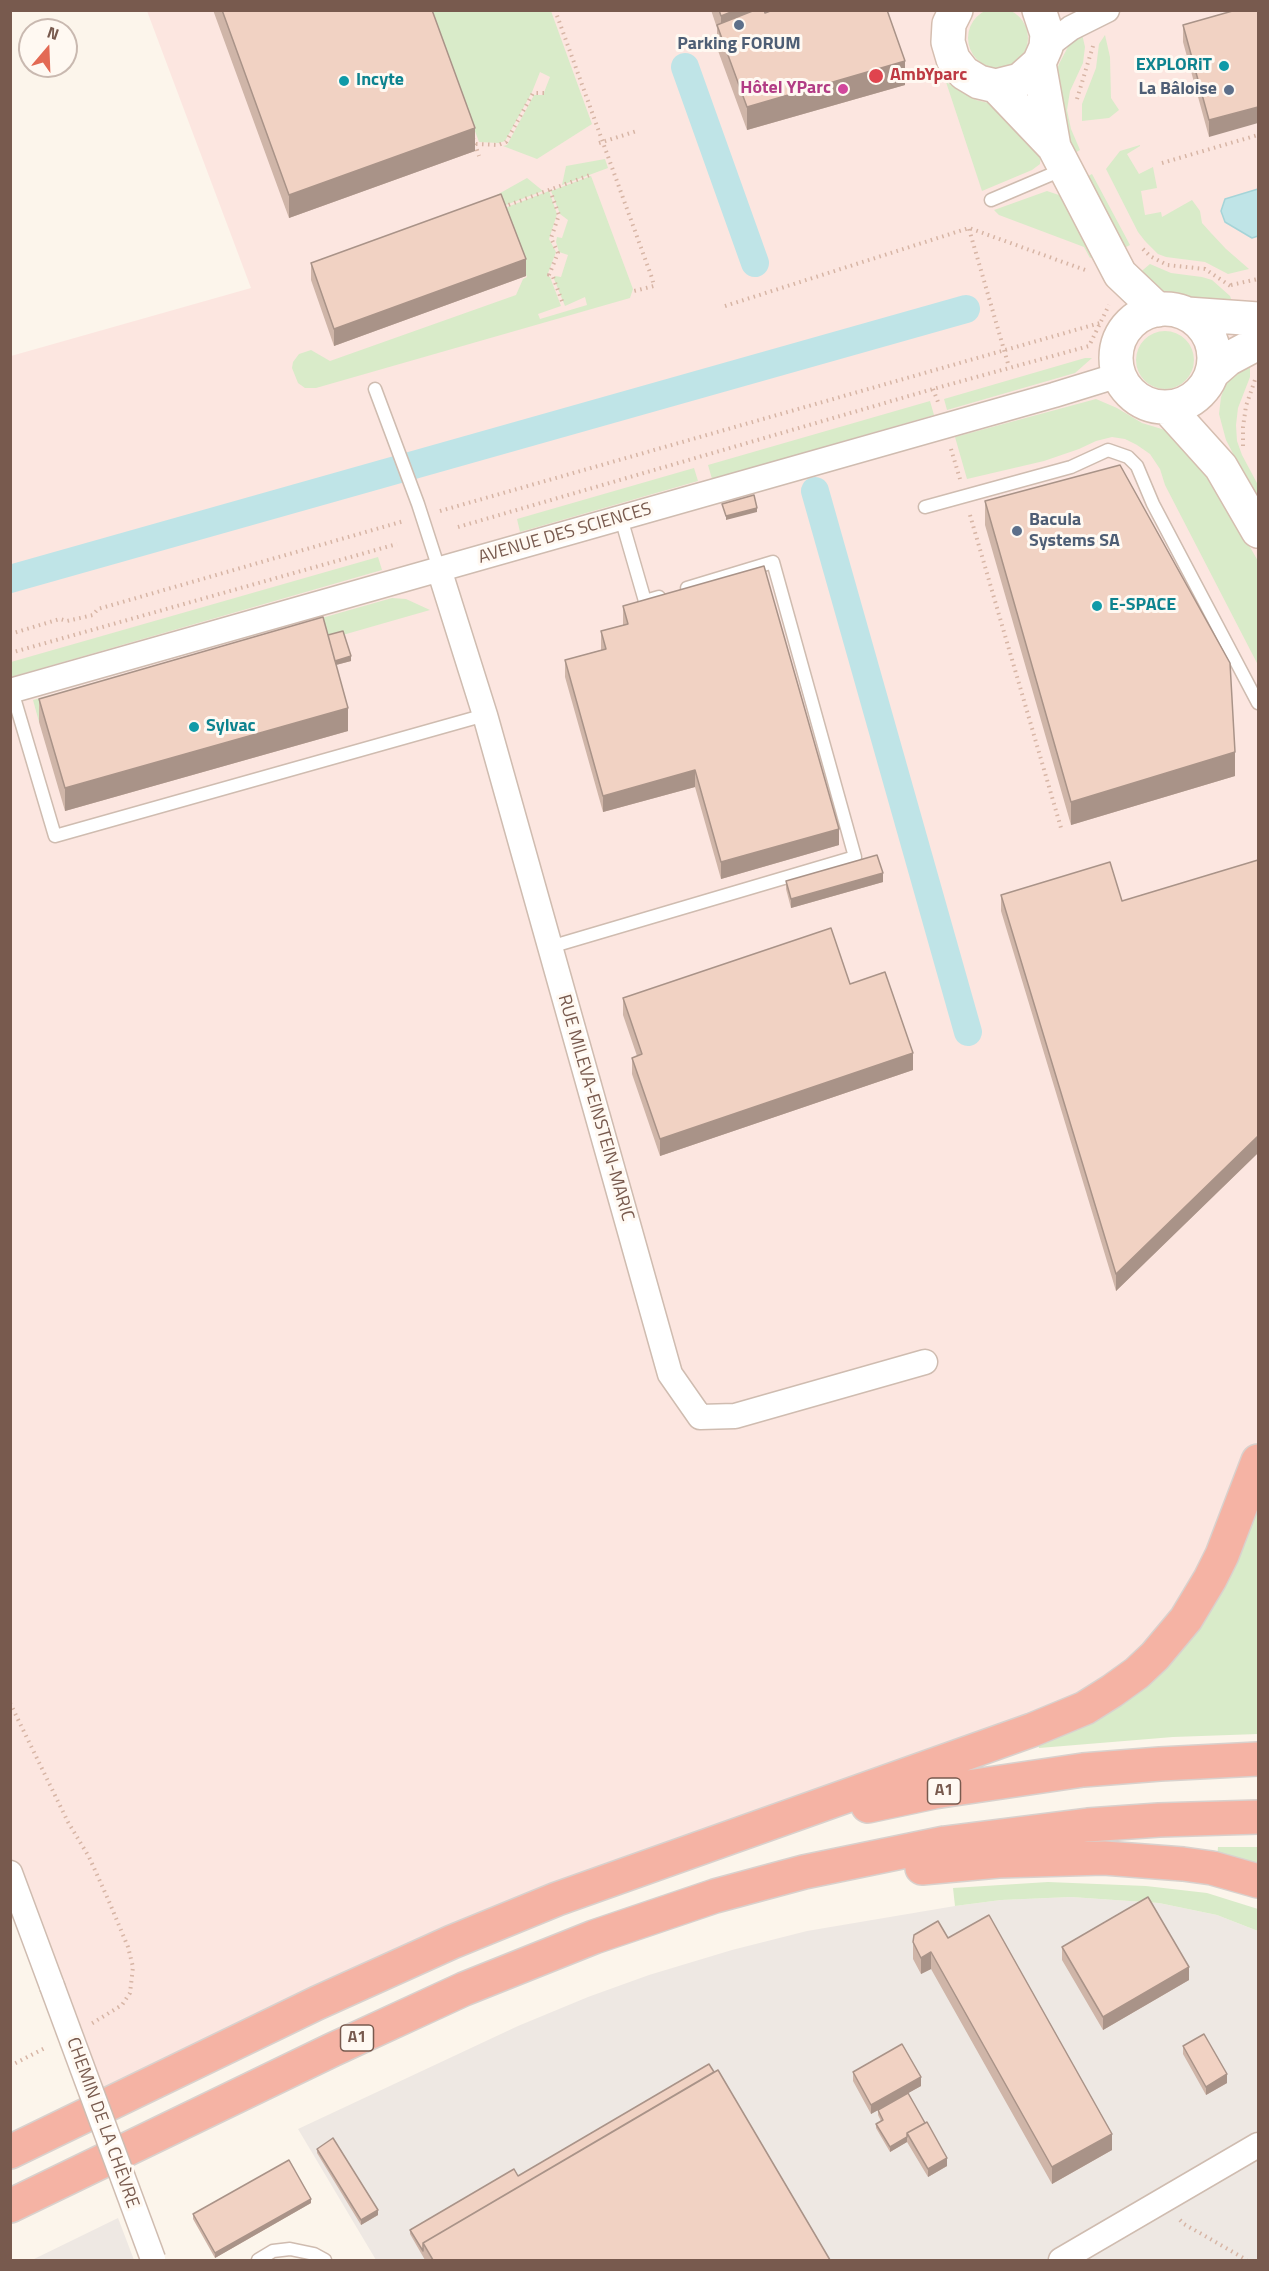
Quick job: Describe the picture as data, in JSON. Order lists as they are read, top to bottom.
{
  "streets": {
    "highway": ["A1"],
    "street": ["AVENUE DES SCIENCES", "RUE MILEVA-EINSTEIN-MARIC", "CHEMIN DE LA CHÈVRE"]
  },
  "crossings": [
    ["AVENUE DES SCIENCES", "RUE MILEVA-EINSTEIN-MARIC"]
  ],
  "places": [
    "Parking FORUM",
    "EXPLORiT",
    "AmbYparc",
    "Incyte",
    "Hôtel YParc",
    "La Bâloise",
    "Bacula Systems SA",
    "E-SPACE",
    "Sylvac"
  ],
  "north": "top"
}
